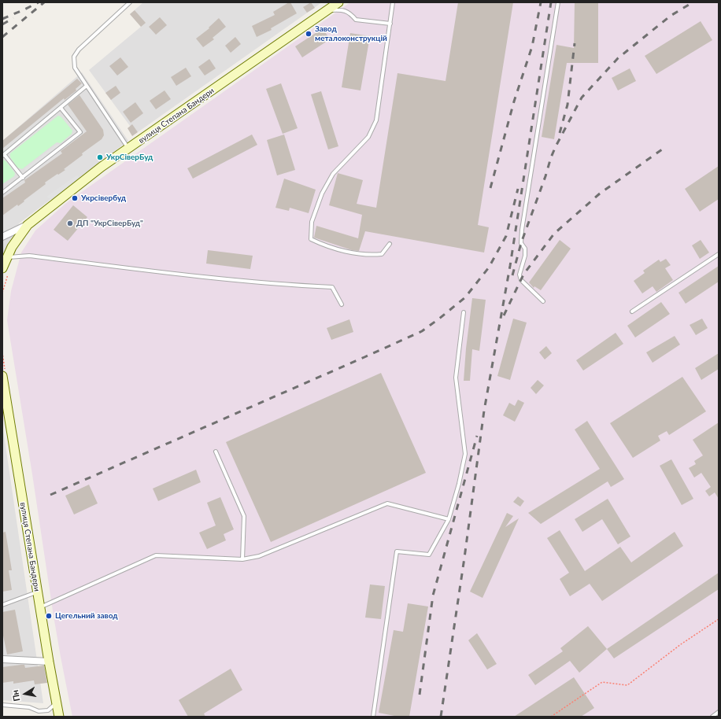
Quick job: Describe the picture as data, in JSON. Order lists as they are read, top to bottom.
{
  "streets": {
    "street": ["вулиця Степана Бандери"]
  },
  "places": [
    "Завод металоконструкцій",
    "УкрСіверБуд",
    "Укрсівербуд",
    "ДП \"УкрСіверБуд\"",
    "Цегельний завод"
  ],
  "north": "left"
}
